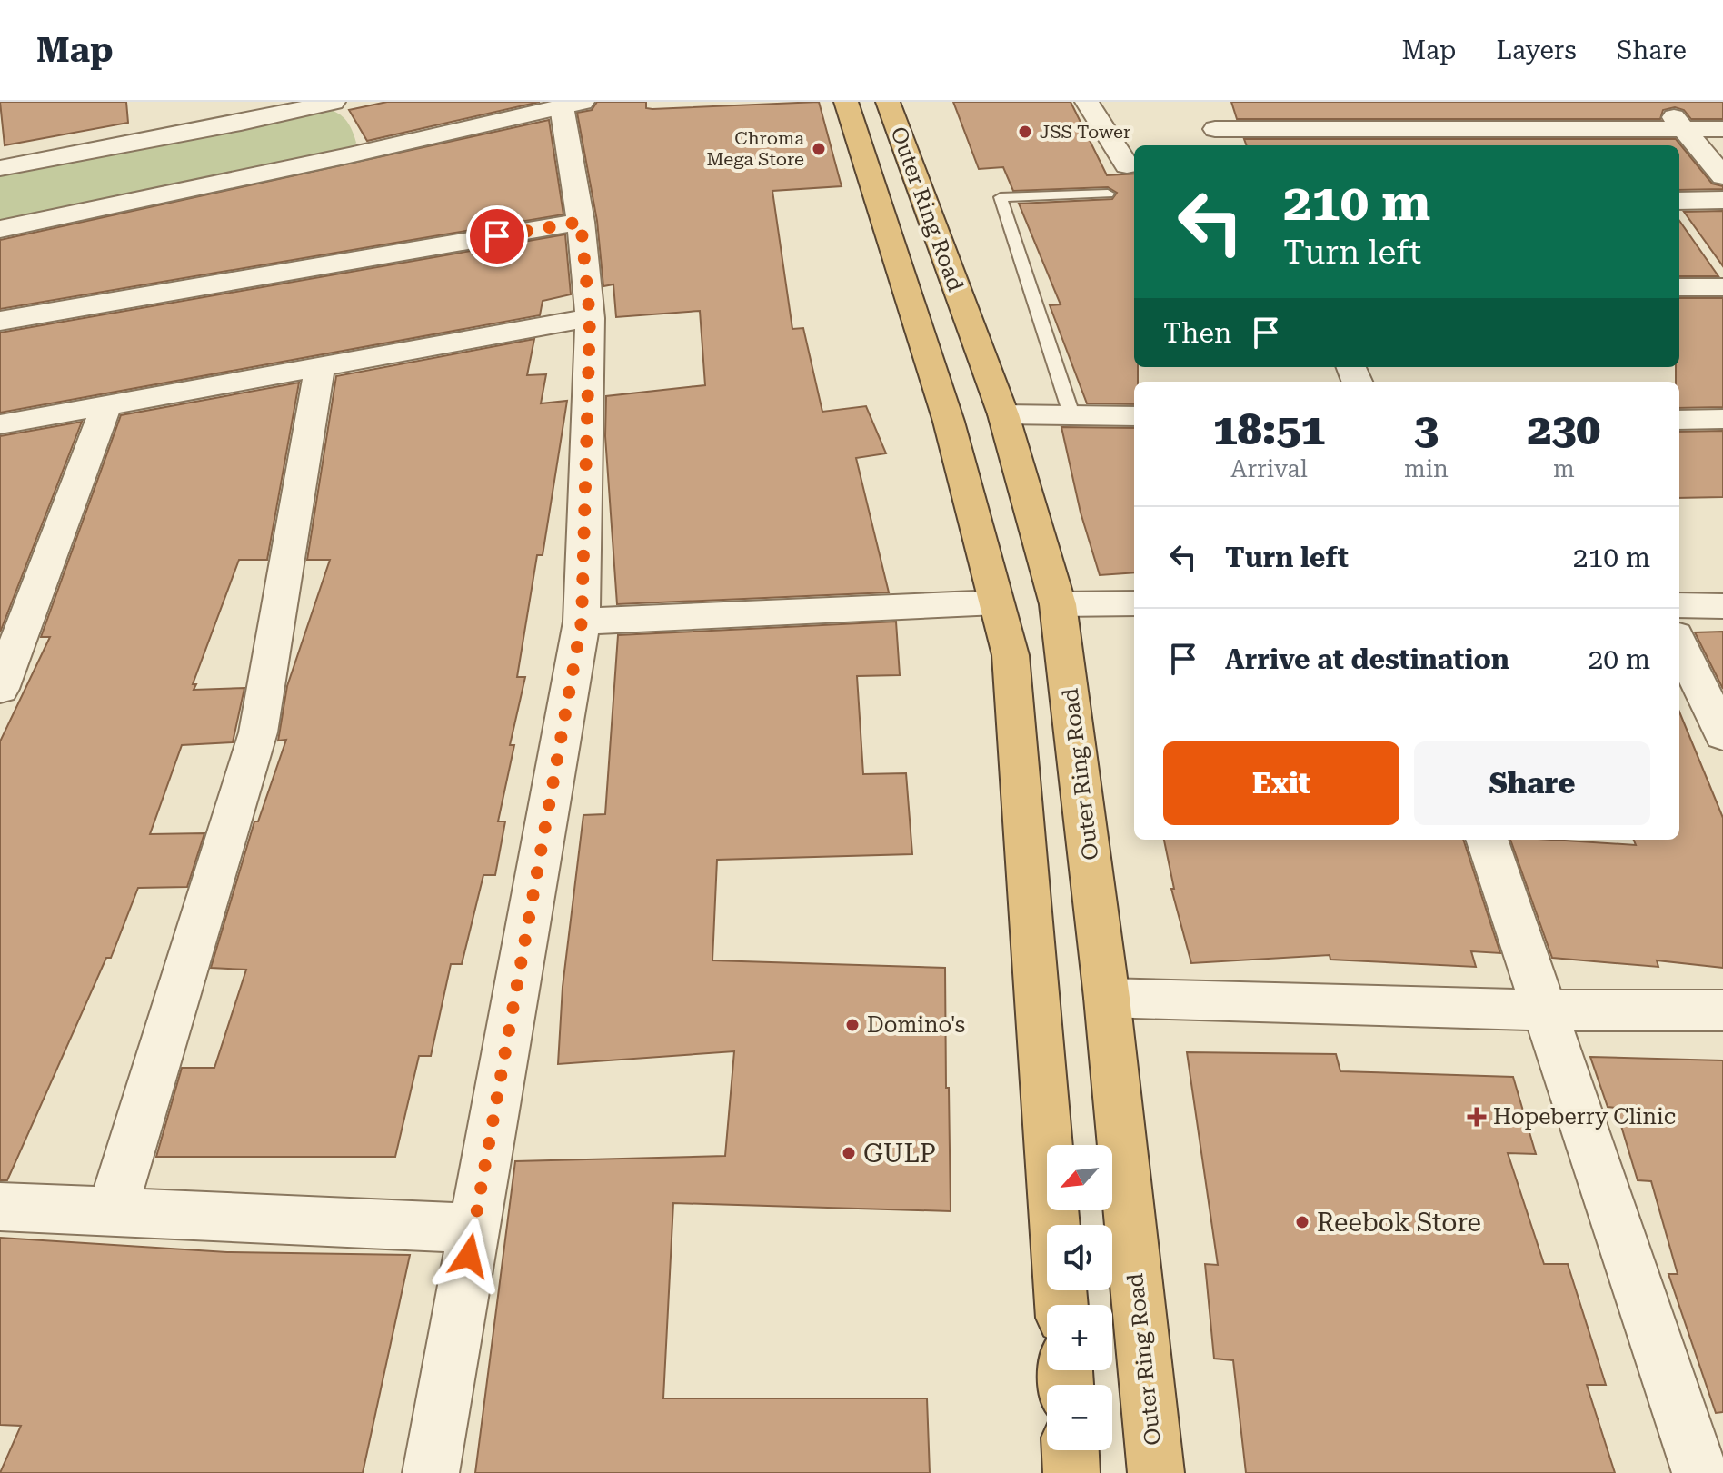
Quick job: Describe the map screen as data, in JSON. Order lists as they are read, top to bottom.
{
  "streets": {
    "highway": ["Outer Ring Road"]
  },
  "places": {
    "other": [
      "JSS Tower",
      "Chroma Mega Store",
      "Domino's",
      "GULP",
      "Reebok Store"
    ],
    "health": ["Hopeberry Clinic"]
  },
  "north": "bottom left",
  "page": {
    "header": "Map",
    "nav": ["Map", "Layers", "Share"],
    "turn": ["210 m", "Turn left"],
    "then": "Then",
    "eta": [
      "18:51",
      "Arrival",
      "3",
      "min",
      "230",
      "m"
    ],
    "list": [
      {
        "name": "Turn left",
        "value": "210 m"
      },
      {
        "name": "Arrive at destination",
        "value": "20 m"
      }
    ],
    "buttons": ["Exit", "Share"],
    "map_buttons": ["+", "−"]
  }
}
